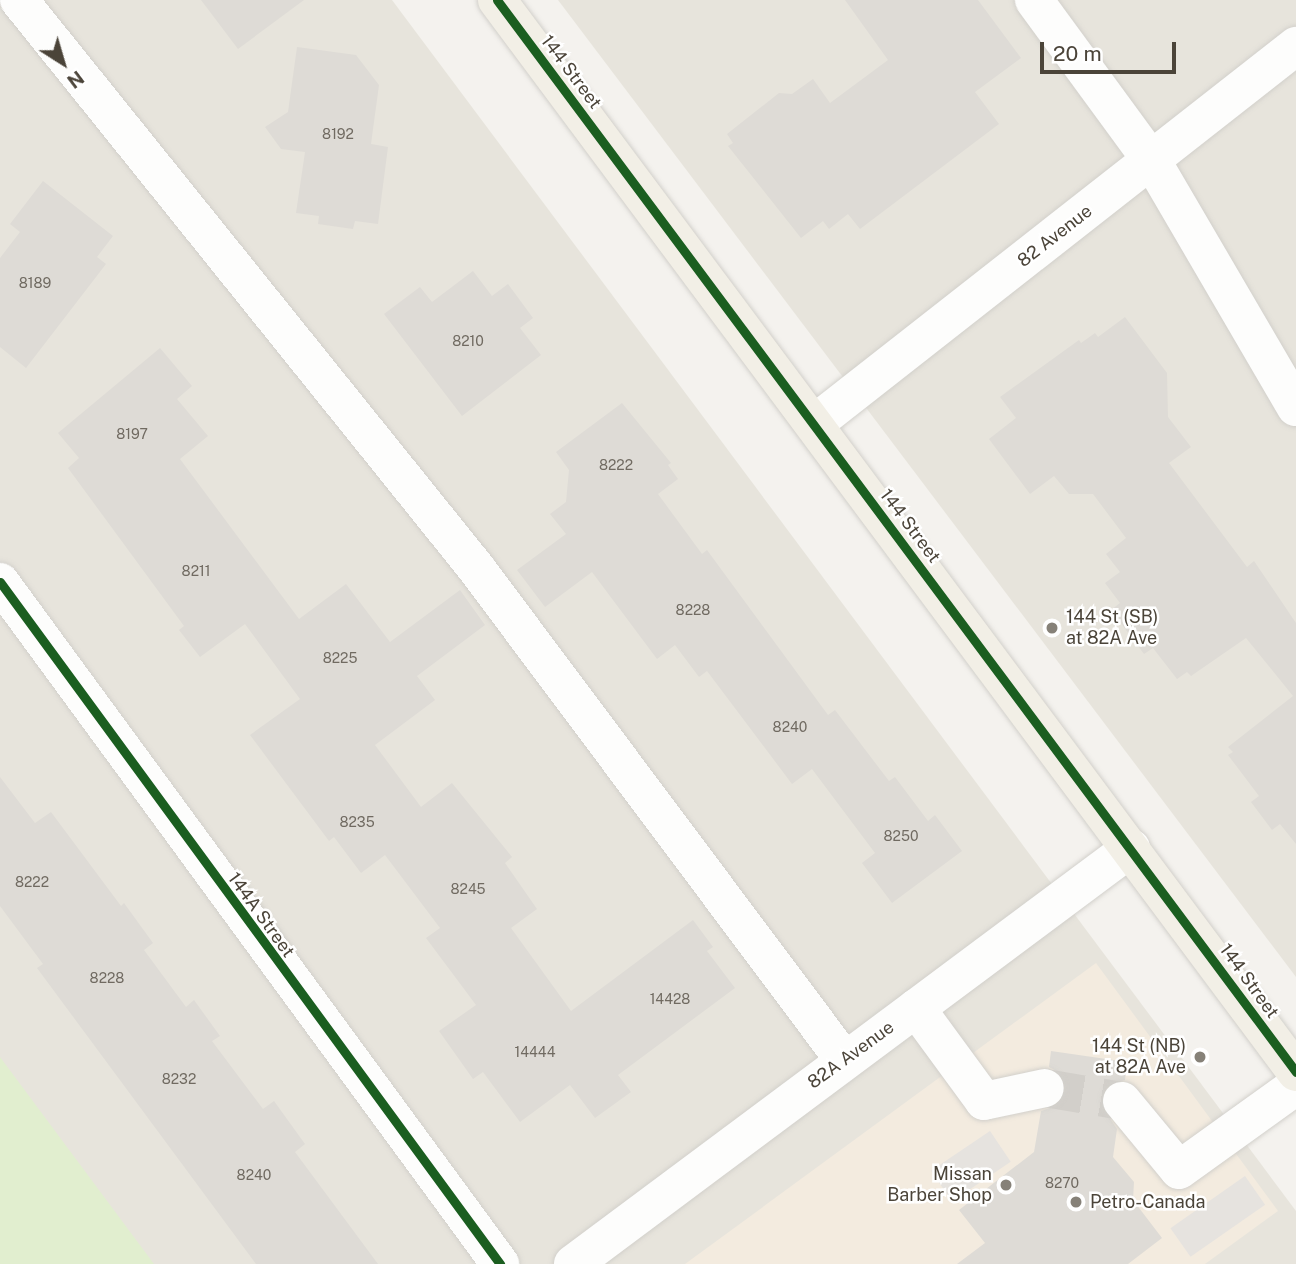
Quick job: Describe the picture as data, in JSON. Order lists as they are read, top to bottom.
{
  "streets": {
    "main road": ["144 Street"],
    "street": ["82 Avenue", "144A Street", "82A Avenue"]
  },
  "crossings": [
    ["144 Street", "82 Avenue"],
    ["144 Street", "82A Avenue"]
  ],
  "places": [
    "144 St (SB) at 82A Ave",
    "144 St (NB) at 82A Ave",
    "Missan Barber Shop",
    "Petro-Canada"
  ],
  "house_numbers": [
    "8192",
    "8189",
    "8210",
    "8197",
    "8222",
    "8211",
    "8228",
    "8225",
    "8240",
    "8235",
    "8250",
    "8222",
    "8245",
    "8228",
    "14428",
    "14444",
    "8232",
    "8240",
    "8270"
  ],
  "scale_bar": "20 m",
  "north": "bottom right"
}
